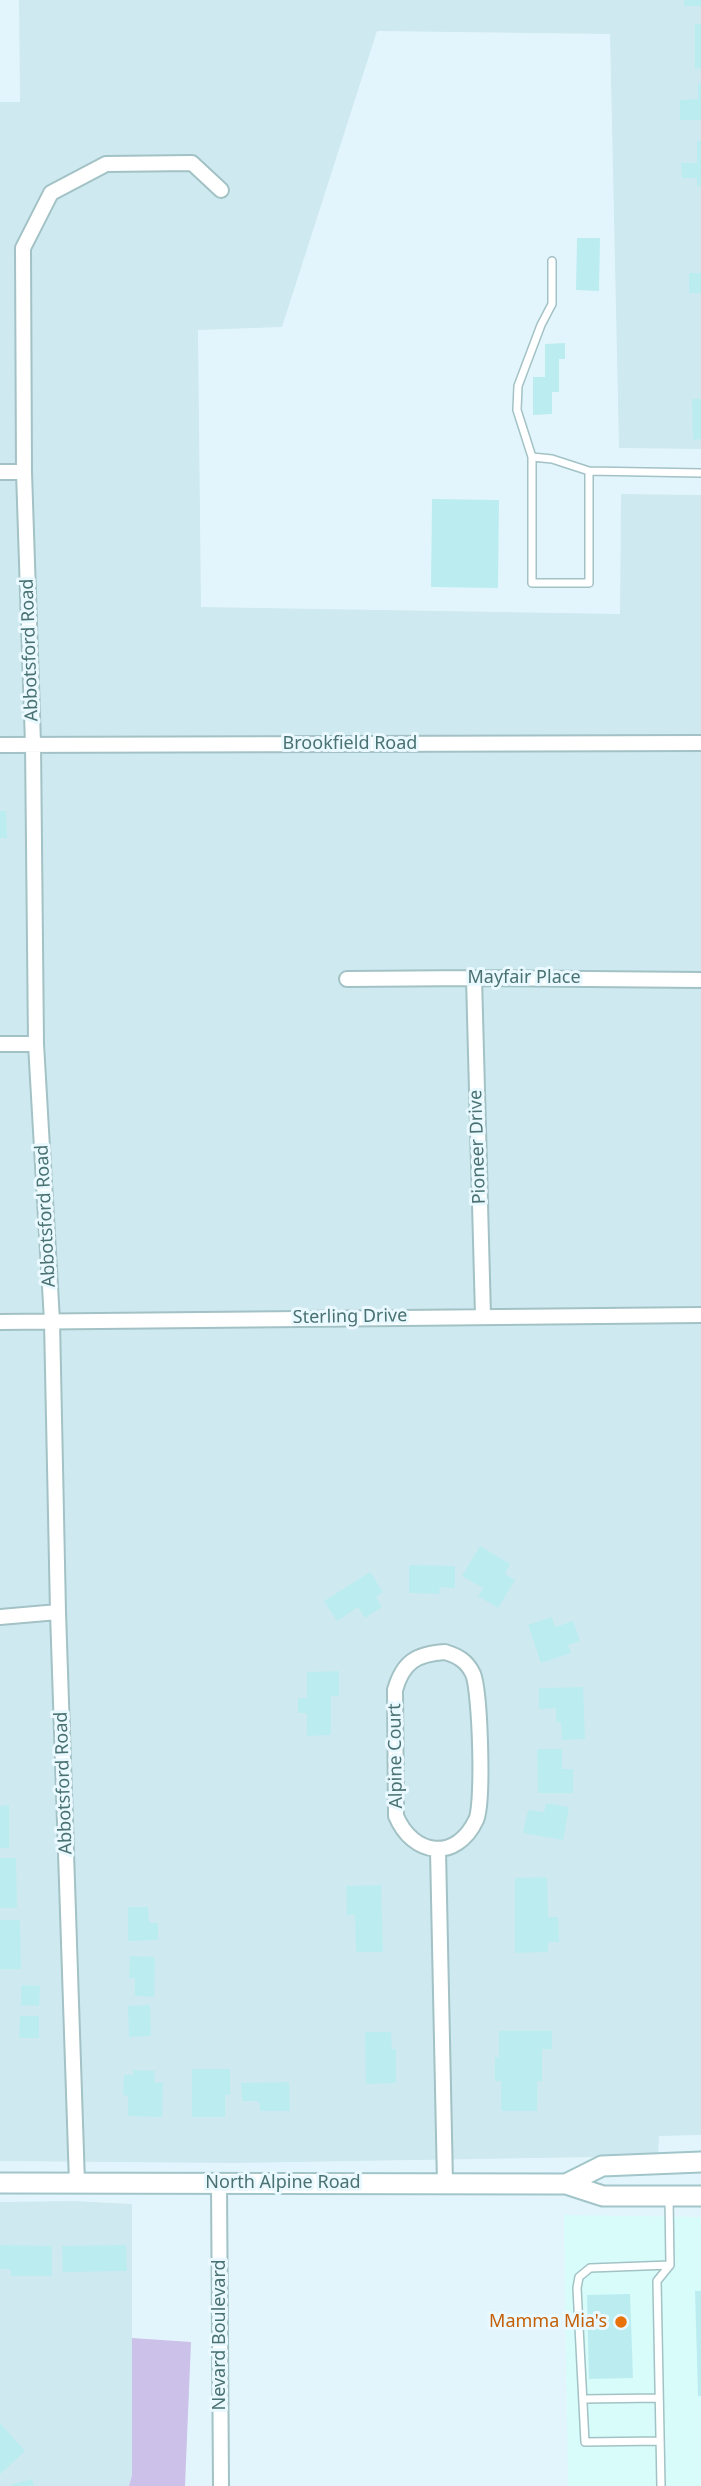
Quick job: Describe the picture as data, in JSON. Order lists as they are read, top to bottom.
{
  "streets": {
    "main road": ["North Alpine Road"],
    "street": [
      "Abbotsford Road",
      "Brookfield Road",
      "Mayfair Place",
      "Pioneer Drive",
      "Sterling Drive",
      "Alpine Court",
      "Nevard Boulevard"
    ]
  },
  "crossings": [
    ["Abbotsford Road", "Brookfield Road"],
    ["Abbotsford Road", "Sterling Drive"],
    ["Abbotsford Road", "North Alpine Road"],
    ["Mayfair Place", "Pioneer Drive"],
    ["Pioneer Drive", "Sterling Drive"],
    ["North Alpine Road", "Nevard Boulevard"]
  ],
  "places": ["Mamma Mia's"]
}
